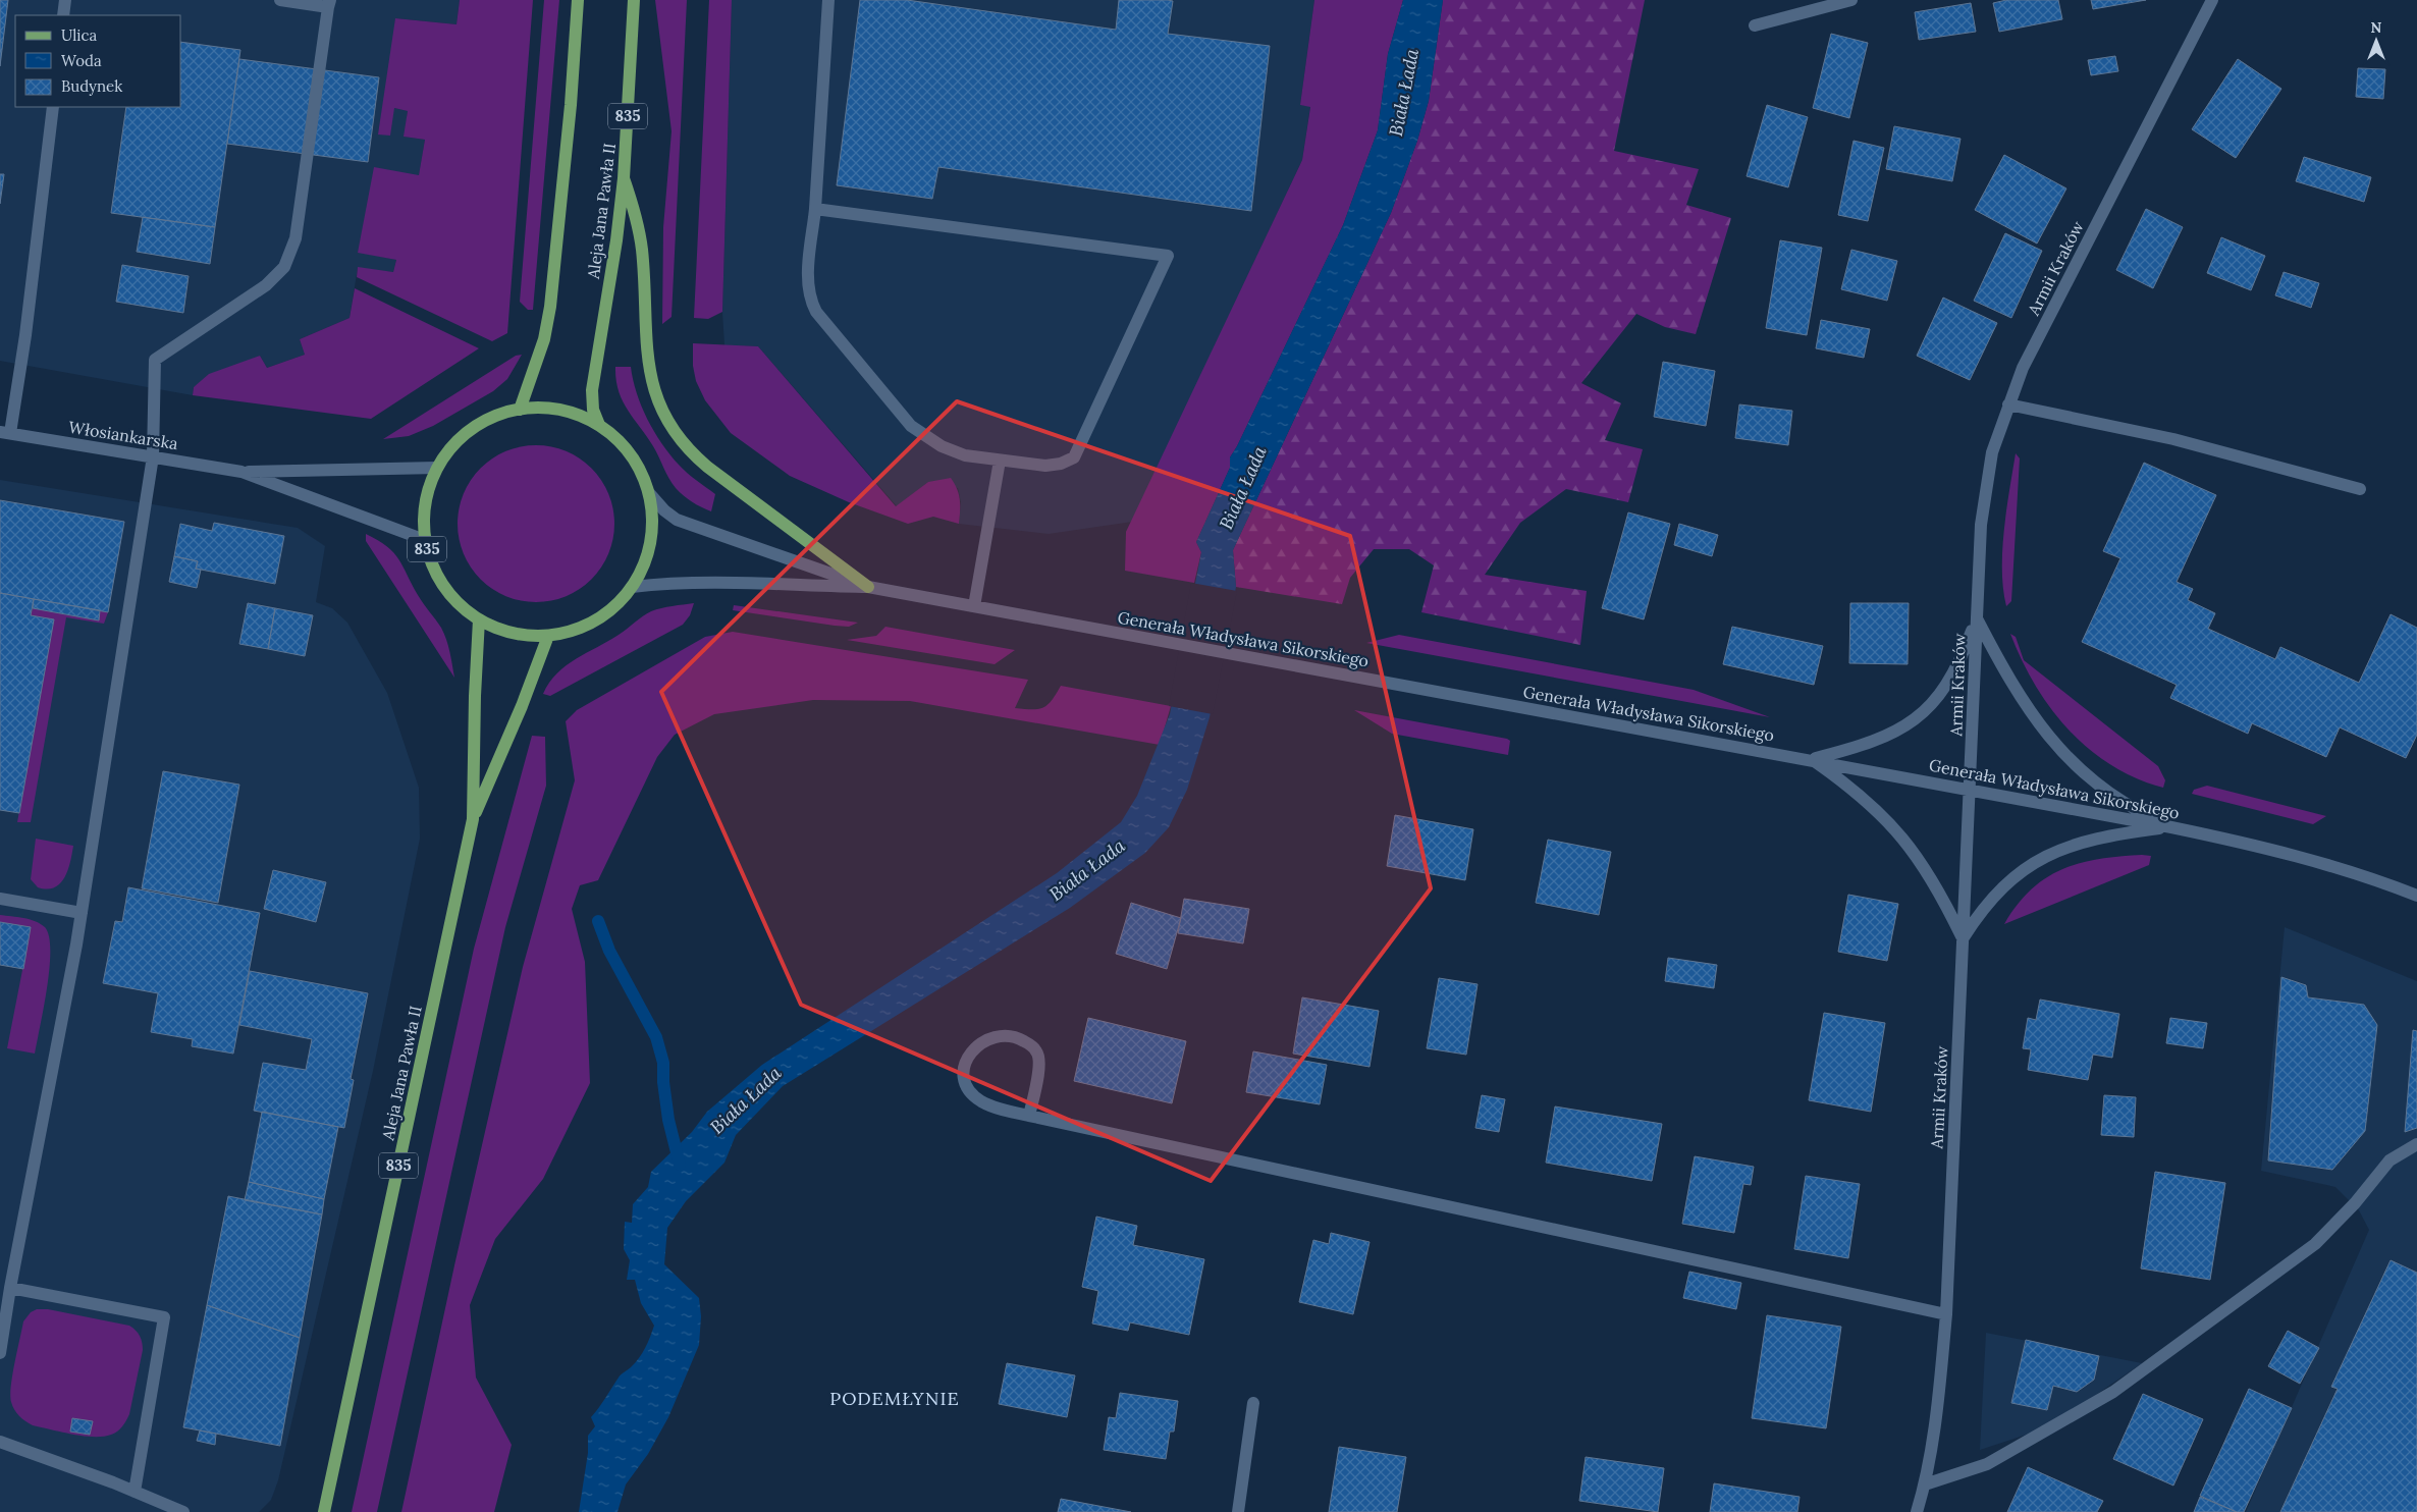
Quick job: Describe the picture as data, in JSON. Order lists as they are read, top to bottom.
{
  "streets": {
    "main road": ["835", "Aleja Jana Pawła II"],
    "street": ["Armii Kraków", "Włosiankarska", "Generała Władysława Sikorskiego"]
  },
  "crossings": [
    ["835", "Aleja Jana Pawła II"],
    ["835", "Włosiankarska"],
    ["835", "Generała Władysława Sikorskiego"],
    ["Armii Kraków", "Generała Władysława Sikorskiego"]
  ],
  "districts": ["PODEMŁYNIE"],
  "water": ["Biała Łada"],
  "legend": ["Ulica", "Woda", "Budynek"],
  "north": "top"
}
